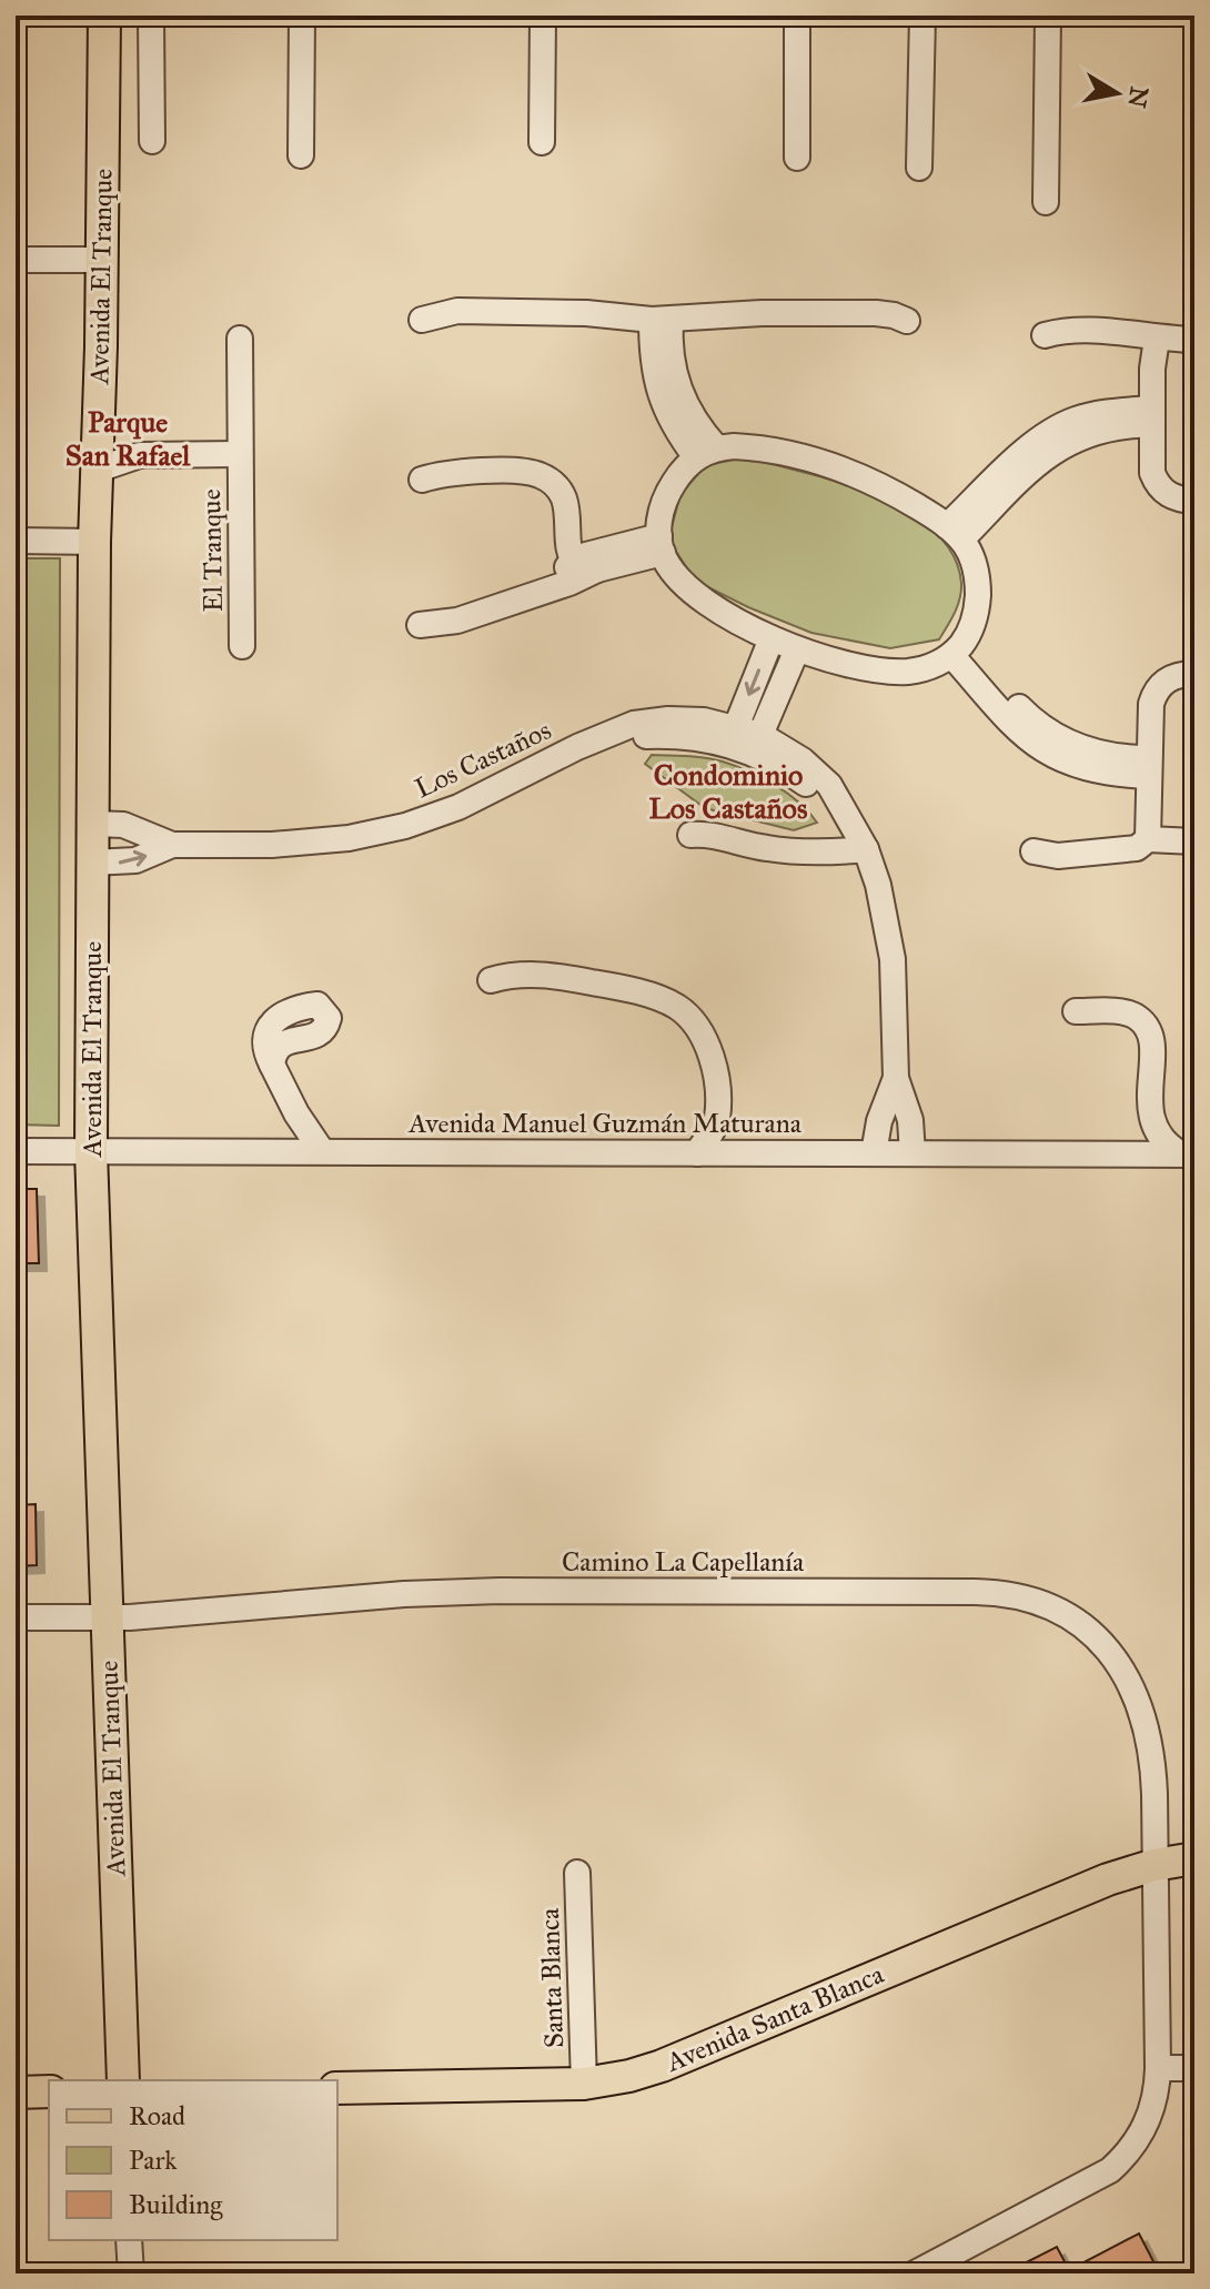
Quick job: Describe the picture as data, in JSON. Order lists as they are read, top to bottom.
{
  "streets": {
    "main road": ["Avenida El Tranque", "Avenida Santa Blanca"],
    "street": [
      "El Tranque",
      "Los Castaños",
      "Avenida Manuel Guzmán Maturana",
      "Camino La Capellanía",
      "Santa Blanca"
    ]
  },
  "crossings": [
    ["Avenida El Tranque", "El Tranque"],
    ["Avenida El Tranque", "Los Castaños"],
    ["Avenida El Tranque", "Avenida Manuel Guzmán Maturana"],
    ["Avenida El Tranque", "Camino La Capellanía"],
    ["Los Castaños", "Avenida Manuel Guzmán Maturana"],
    ["Camino La Capellanía", "Avenida Santa Blanca"],
    ["Santa Blanca", "Avenida Santa Blanca"]
  ],
  "districts": ["Parque San Rafael", "Condominio Los Castaños"],
  "legend": ["Road", "Park", "Building"],
  "north": "right"
}
